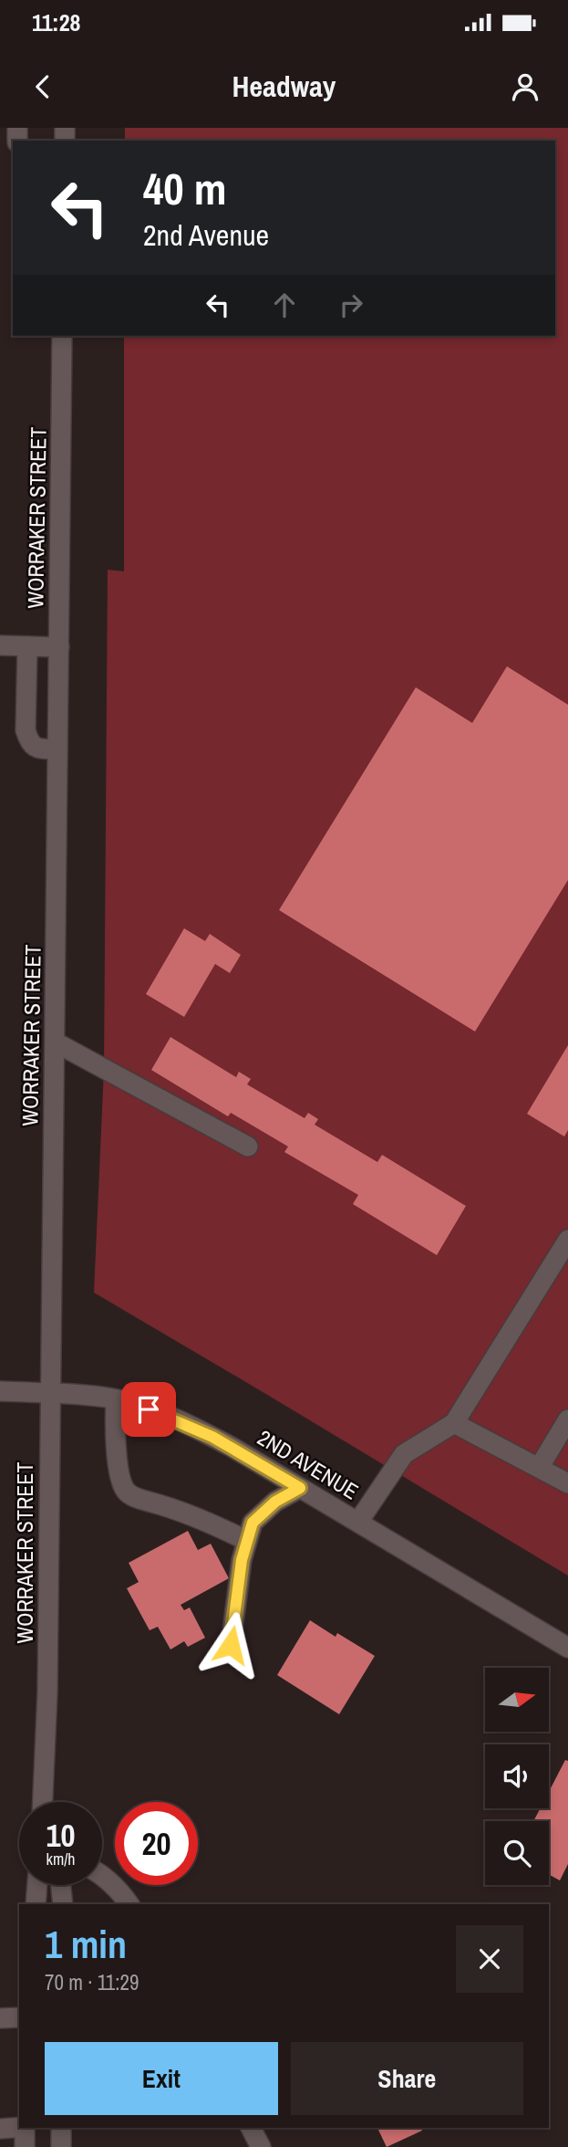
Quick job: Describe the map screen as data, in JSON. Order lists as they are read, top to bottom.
{
  "streets": {
    "street": ["WORRAKER STREET", "2ND AVENUE"]
  },
  "crossings": [
    ["WORRAKER STREET", "2ND AVENUE"]
  ],
  "north": "right",
  "page": {
    "status": "11:28",
    "header": "Headway",
    "turn": ["40 m", "2nd Avenue"],
    "speed": "10 km/h",
    "limit": "20",
    "heading": ["1 min", "70 m · 11:29"],
    "buttons": ["Exit", "Share"]
  }
}
